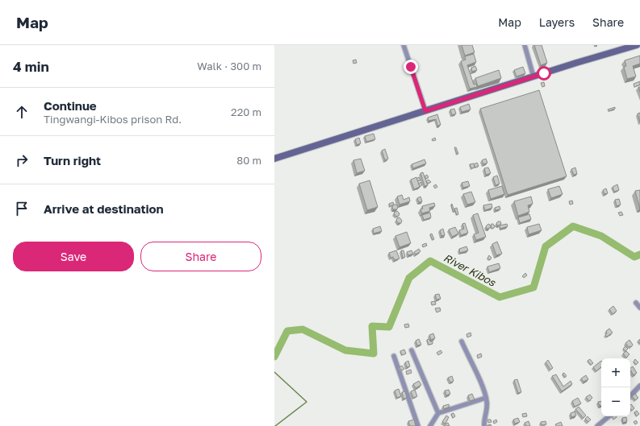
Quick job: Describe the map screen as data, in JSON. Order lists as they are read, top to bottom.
{
  "water": ["River Kibos"],
  "page": {
    "header": "Map",
    "nav": ["Map", "Layers", "Share"],
    "heading": ["4 min", "Walk · 300 m"],
    "list": [
      ["Continue", "Tingwangi-Kibos prison Rd.", "220 m"],
      ["Turn right", "80 m"],
      "Arrive at destination"
    ],
    "buttons": ["Save", "Share"],
    "map_buttons": ["+", "−"]
  }
}
